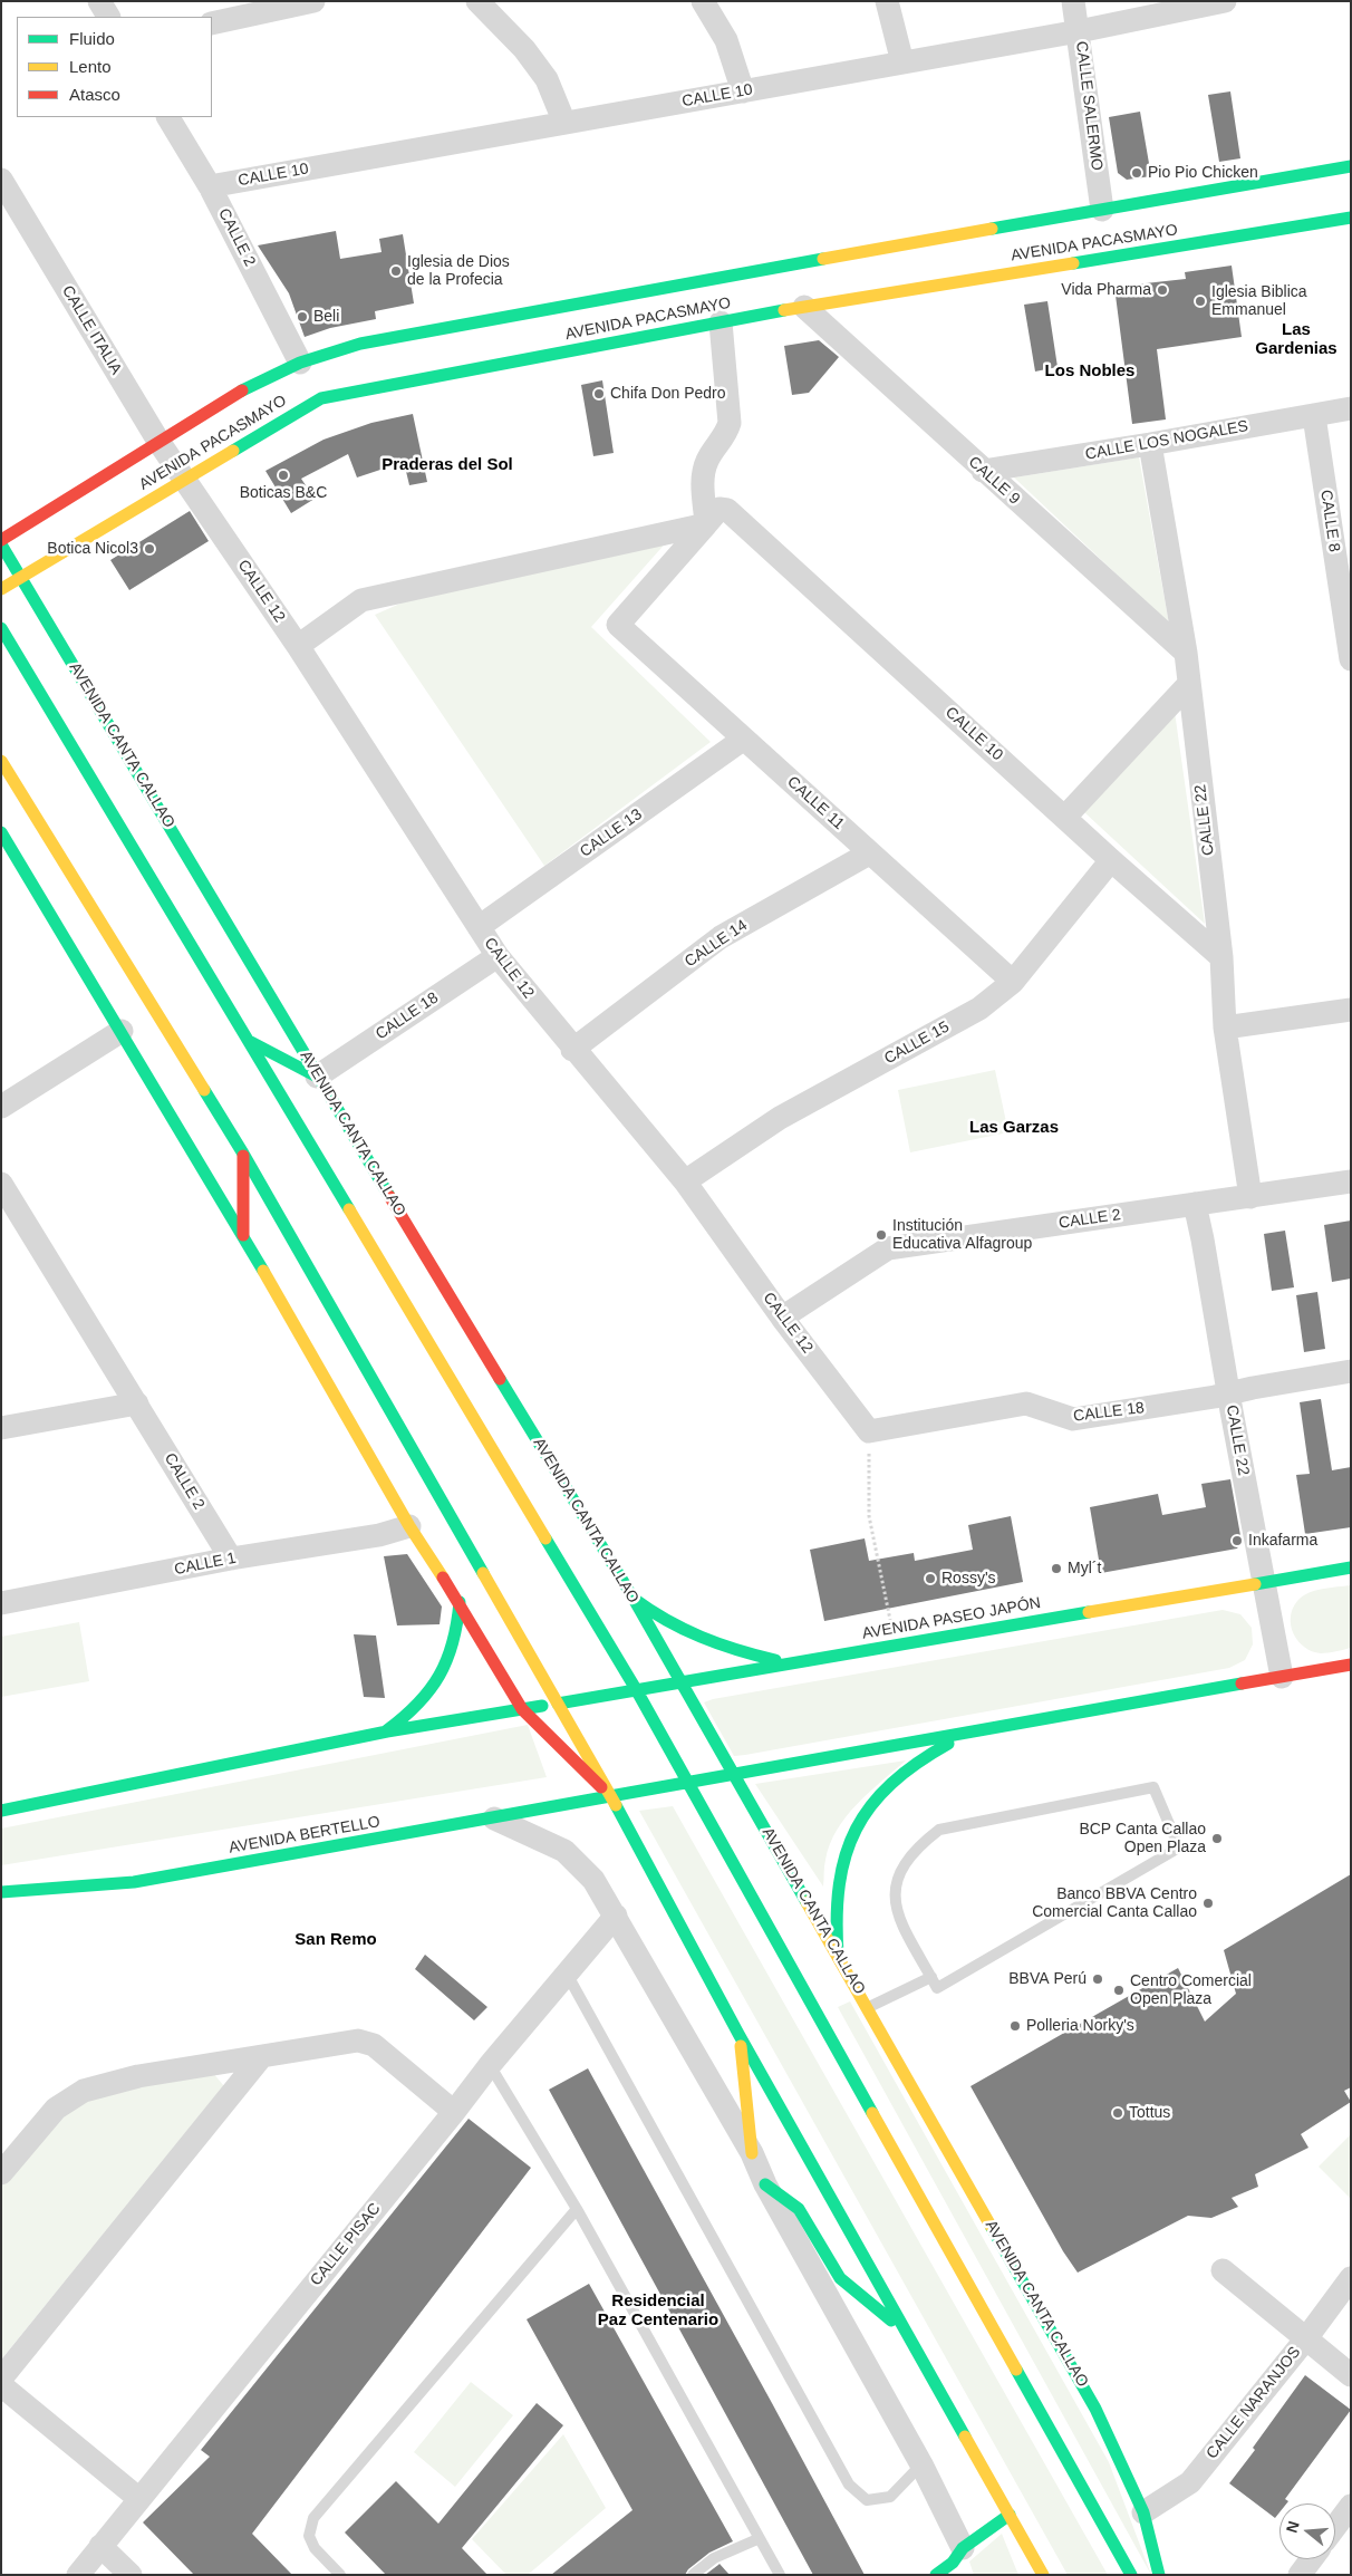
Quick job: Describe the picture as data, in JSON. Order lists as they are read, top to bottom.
{
  "streets": {
    "main road": [
      "AVENIDA PACASMAYO",
      "AVENIDA CANTA CALLAO",
      "AVENIDA PASEO JAPÓN",
      "AVENIDA BERTELLO"
    ],
    "street": [
      "CALLE 10",
      "CALLE SALERMO",
      "CALLE 2",
      "CALLE ITALIA",
      "CALLE LOS NOGALES",
      "CALLE 9",
      "CALLE 8",
      "CALLE 12",
      "CALLE 11",
      "CALLE 22",
      "CALLE 13",
      "CALLE 14",
      "CALLE 18",
      "CALLE 15",
      "CALLE 1",
      "CALLE PISAC",
      "CALLE NARANJOS"
    ]
  },
  "crossings": [
    ["CALLE 10", "CALLE SALERMO"],
    ["CALLE 10", "CALLE 2"],
    ["CALLE 10", "CALLE 11"],
    ["CALLE 10", "CALLE 22"],
    ["CALLE 10", "CALLE 15"],
    ["CALLE SALERMO", "AVENIDA PACASMAYO"],
    ["CALLE 2", "AVENIDA PACASMAYO"],
    ["CALLE 2", "CALLE 12"],
    ["CALLE 2", "CALLE 22"],
    ["CALLE 2", "CALLE 1"],
    ["AVENIDA PACASMAYO", "CALLE ITALIA"],
    ["AVENIDA PACASMAYO", "CALLE 9"],
    ["AVENIDA PACASMAYO", "CALLE 12"],
    ["AVENIDA PACASMAYO", "AVENIDA CANTA CALLAO"],
    ["CALLE ITALIA", "CALLE 12"],
    ["CALLE LOS NOGALES", "CALLE 9"],
    ["CALLE LOS NOGALES", "CALLE 8"],
    ["CALLE LOS NOGALES", "CALLE 22"],
    ["CALLE 9", "CALLE 22"],
    ["CALLE 12", "CALLE 13"],
    ["CALLE 12", "CALLE 14"],
    ["CALLE 12", "CALLE 18"],
    ["CALLE 12", "CALLE 15"],
    ["AVENIDA CANTA CALLAO", "CALLE 18"],
    ["AVENIDA CANTA CALLAO", "AVENIDA PASEO JAPÓN"],
    ["AVENIDA CANTA CALLAO", "CALLE NARANJOS"],
    ["CALLE 11", "CALLE 13"],
    ["CALLE 11", "CALLE 14"],
    ["CALLE 11", "CALLE 15"],
    ["CALLE 22", "CALLE 18"],
    ["CALLE 22", "AVENIDA PASEO JAPÓN"]
  ],
  "districts": [
    "Las Gardenias",
    "Los Nobles",
    "Praderas del Sol",
    "Las Garzas",
    "San Remo",
    "Residencial Paz Centenario"
  ],
  "places": [
    "Pio Pio Chicken",
    "Iglesia de Dios de la Profecia",
    "Vida Pharma",
    "Iglesia Biblica Emmanuel",
    "Beli",
    "Chifa Don Pedro",
    "Boticas B&C",
    "Botica Nicol3",
    "Institución Educativa Alfagroup",
    "Inkafarma",
    "Myl´t",
    "Rossy's",
    "BCP Canta Callao Open Plaza",
    "Banco BBVA Centro Comercial Canta Callao",
    "BBVA Perú",
    "Centro Comercial Open Plaza",
    "Polleria Norky's",
    "Tottus"
  ],
  "legend": ["Fluido", "Lento", "Atasco"],
  "north": "left"
}
